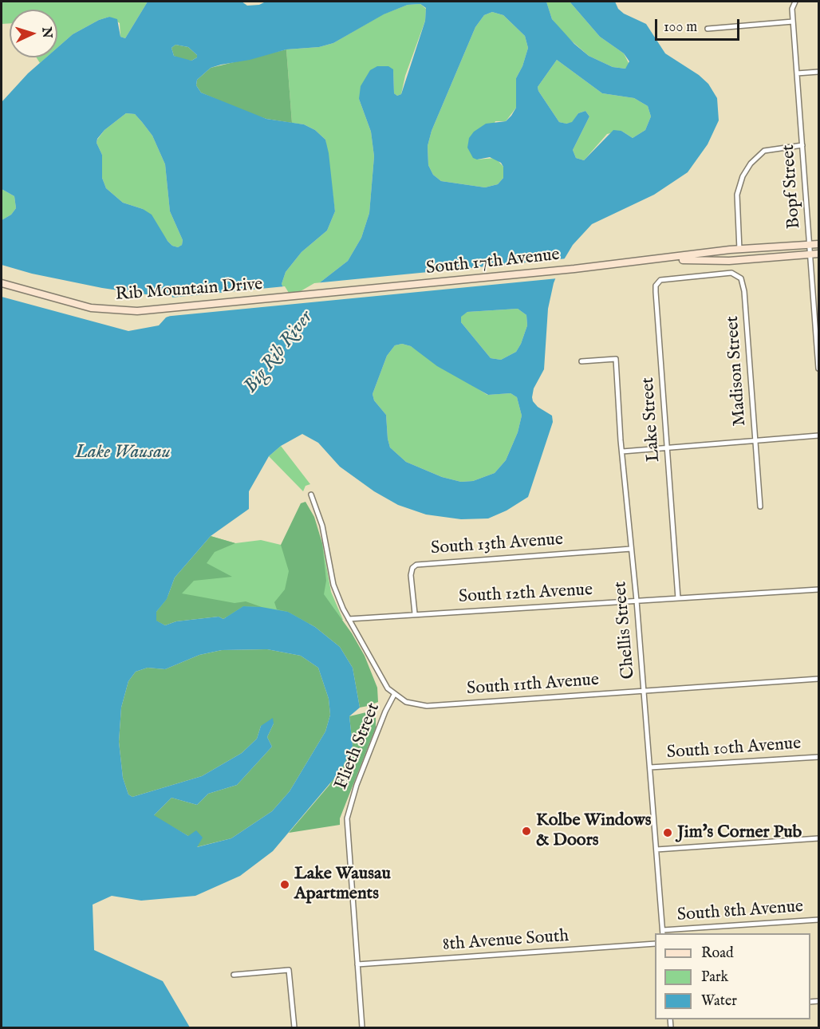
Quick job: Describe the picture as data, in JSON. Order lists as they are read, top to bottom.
{
  "streets": {
    "main road": ["South 17th Avenue", "Rib Mountain Drive"],
    "street": [
      "Bopf Street",
      "Madison Street",
      "Lake Street",
      "South 13th Avenue",
      "South 12th Avenue",
      "Chellis Street",
      "South 11th Avenue",
      "Flieth Street",
      "South 10th Avenue",
      "South 8th Avenue",
      "8th Avenue South"
    ]
  },
  "crossings": [
    ["Bopf Street", "South 17th Avenue"],
    ["South 17th Avenue", "Rib Mountain Drive"],
    ["Madison Street", "Lake Street"],
    ["Lake Street", "South 12th Avenue"],
    ["South 13th Avenue", "South 12th Avenue"],
    ["South 13th Avenue", "Chellis Street"],
    ["South 12th Avenue", "Chellis Street"],
    ["South 12th Avenue", "Flieth Street"],
    ["Chellis Street", "South 11th Avenue"],
    ["Chellis Street", "South 10th Avenue"],
    ["Chellis Street", "South 8th Avenue"],
    ["South 11th Avenue", "Flieth Street"],
    ["Flieth Street", "8th Avenue South"]
  ],
  "water": ["Big Rib River", "Lake Wausau"],
  "places": ["Kolbe Windows & Doors", "Jim's Corner Pub", "Lake Wausau Apartments"],
  "legend": ["Road", "Park", "Water"],
  "scale_bar": "100 m",
  "north": "right"
}
